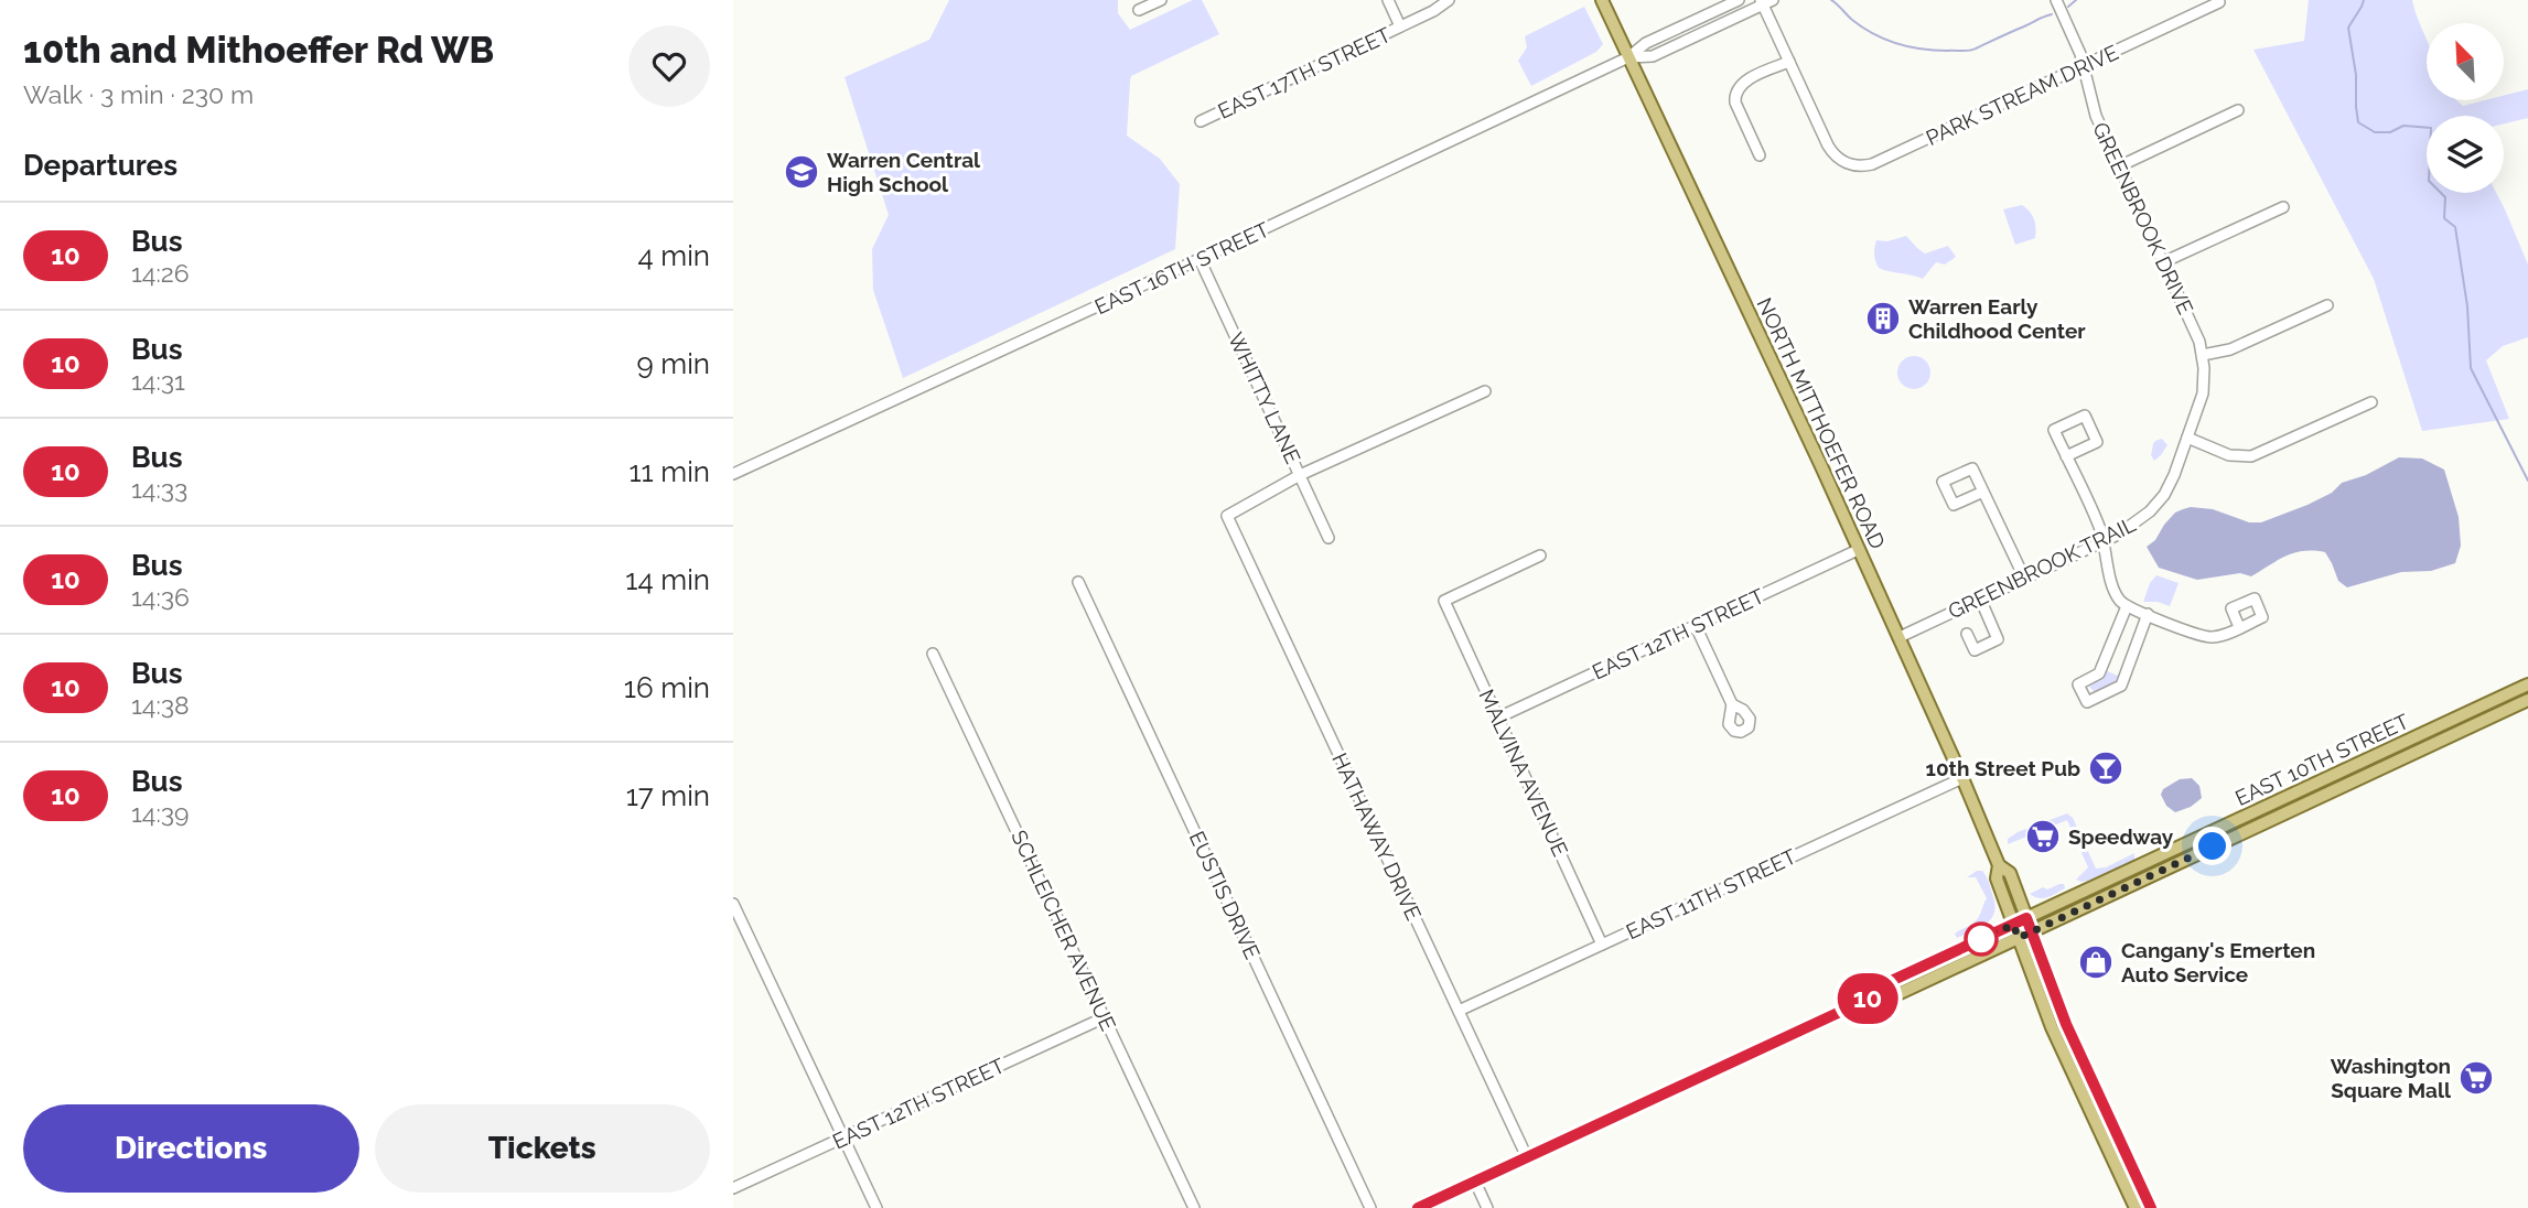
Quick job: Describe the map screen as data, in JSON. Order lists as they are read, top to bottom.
{
  "streets": {
    "main road": ["NORTH MITTHOEFER ROAD", "EAST 10TH STREET"],
    "street": [
      "EAST 17TH STREET",
      "PARK STREAM DRIVE",
      "GREENBROOK DRIVE",
      "EAST 16TH STREET",
      "WHITTY LANE",
      "GREENBROOK TRAIL",
      "EAST 12TH STREET",
      "MALVINA AVENUE",
      "HATHAWAY DRIVE",
      "EAST 11TH STREET",
      "EUSTIS DRIVE",
      "SCHLEICHER AVENUE"
    ]
  },
  "crossings": [
    ["PARK STREAM DRIVE", "GREENBROOK DRIVE"],
    ["GREENBROOK DRIVE", "GREENBROOK TRAIL"],
    ["EAST 16TH STREET", "WHITTY LANE"],
    ["EAST 16TH STREET", "NORTH MITTHOEFER ROAD"],
    ["WHITTY LANE", "HATHAWAY DRIVE"],
    ["NORTH MITTHOEFER ROAD", "GREENBROOK TRAIL"],
    ["NORTH MITTHOEFER ROAD", "EAST 12TH STREET"],
    ["NORTH MITTHOEFER ROAD", "EAST 10TH STREET"],
    ["NORTH MITTHOEFER ROAD", "EAST 11TH STREET"],
    ["EAST 12TH STREET", "MALVINA AVENUE"],
    ["EAST 12TH STREET", "SCHLEICHER AVENUE"],
    ["EAST 10TH STREET", "HATHAWAY DRIVE"],
    ["MALVINA AVENUE", "EAST 11TH STREET"],
    ["HATHAWAY DRIVE", "EAST 11TH STREET"]
  ],
  "places": {
    "school or university": ["Warren Central High School"],
    "building": ["Warren Early Childhood Center"],
    "bar": ["10th Street Pub"],
    "supermarket": ["Speedway", "Washington Square Mall"],
    "shop": ["Cangany's Emerten Auto Service"]
  },
  "lines": ["bus line 10"],
  "north": "top left",
  "page": {
    "heading": [
      ["10th and Mithoeffer Rd WB", "Walk · 3 min · 230 m"],
      "Departures"
    ],
    "on_map": "10",
    "list": [
      {
        "mark": "10",
        "name": "Bus",
        "note": "14:26",
        "value": "4 min"
      },
      {
        "mark": "10",
        "name": "Bus",
        "note": "14:31",
        "value": "9 min"
      },
      {
        "mark": "10",
        "name": "Bus",
        "note": "14:33",
        "value": "11 min"
      },
      {
        "mark": "10",
        "name": "Bus",
        "note": "14:36",
        "value": "14 min"
      },
      {
        "mark": "10",
        "name": "Bus",
        "note": "14:38",
        "value": "16 min"
      },
      {
        "mark": "10",
        "name": "Bus",
        "note": "14:39",
        "value": "17 min"
      }
    ],
    "buttons": ["Directions", "Tickets"]
  }
}
